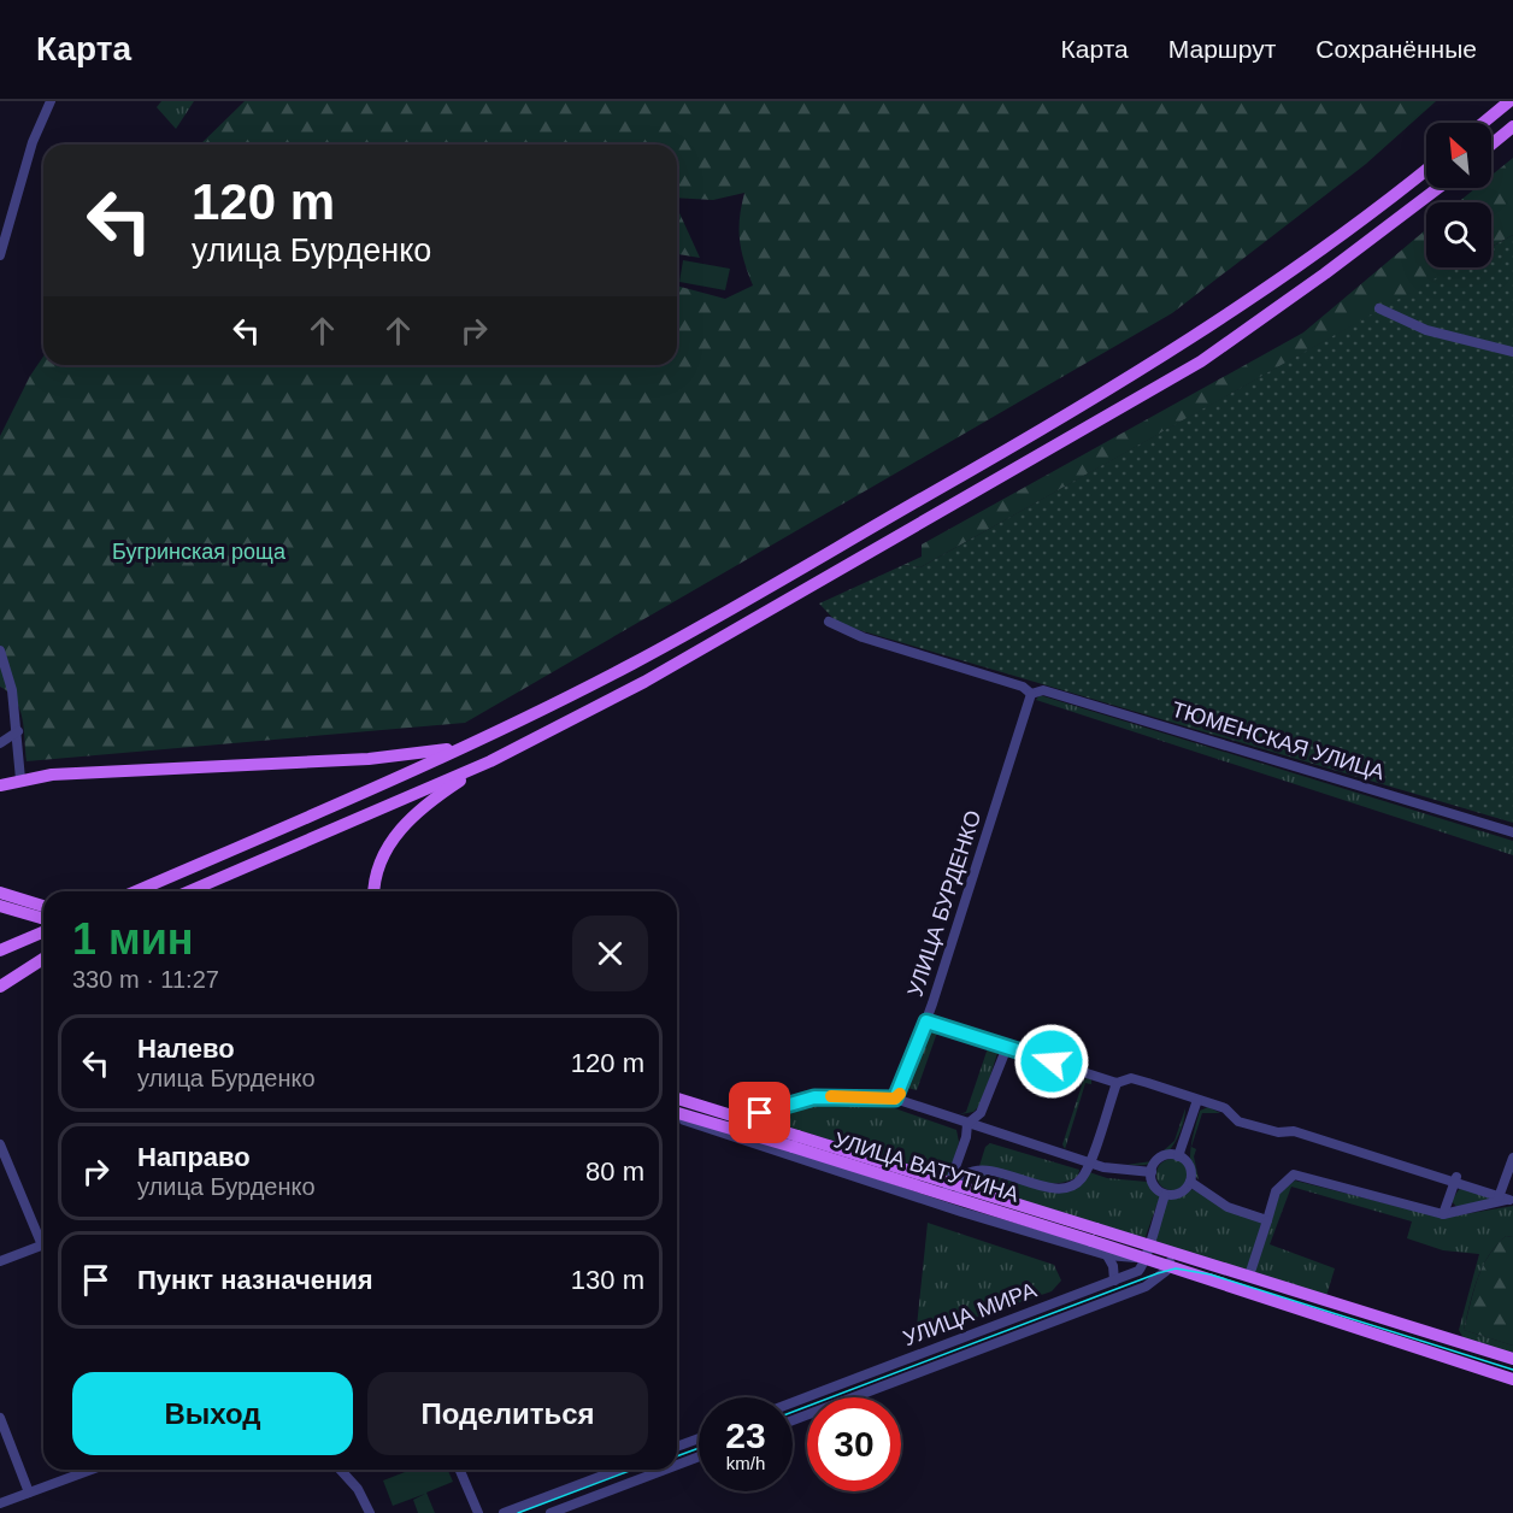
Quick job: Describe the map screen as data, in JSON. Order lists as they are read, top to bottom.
{
  "streets": {
    "main road": ["УЛИЦА ВАТУТИНА"],
    "street": ["ТЮМЕНСКАЯ УЛИЦА", "УЛИЦА БУРДЕНКО", "УЛИЦА МИРА"]
  },
  "crossings": [
    ["ТЮМЕНСКАЯ УЛИЦА", "УЛИЦА БУРДЕНКО"],
    ["УЛИЦА ВАТУТИНА", "УЛИЦА МИРА"]
  ],
  "parks": ["Бугринская роща"],
  "north": "top left",
  "page": {
    "header": "Карта",
    "nav": ["Карта", "Маршрут", "Сохранённые"],
    "turn": ["120 m", "улица Бурденко"],
    "heading": ["1 мин", "330 m · 11:27"],
    "list": [
      {
        "name": "Налево",
        "note": "улица Бурденко",
        "value": "120 m"
      },
      {
        "name": "Направо",
        "note": "улица Бурденко",
        "value": "80 m"
      },
      {
        "name": "Пункт назначения",
        "value": "130 m"
      }
    ],
    "buttons": ["Выход", "Поделиться"],
    "speed": "23 km/h",
    "limit": "30"
  }
}
